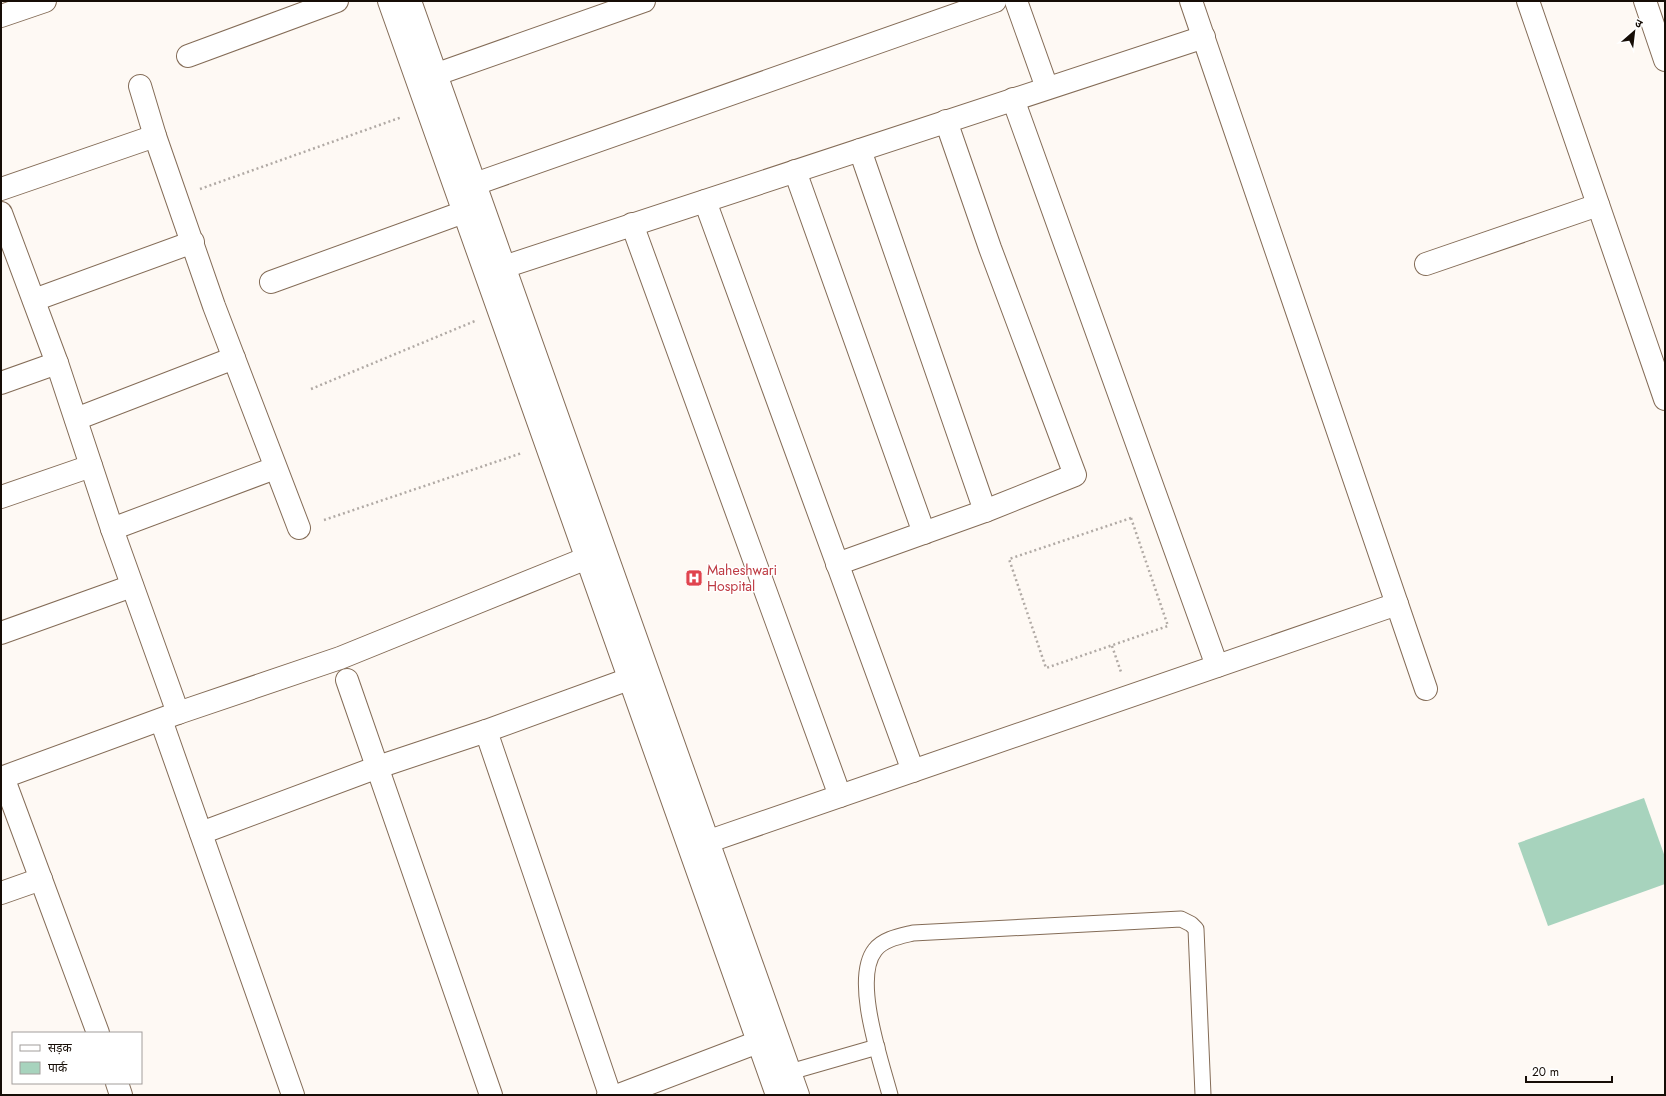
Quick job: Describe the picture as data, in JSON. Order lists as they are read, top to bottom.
{
  "places": {
    "hospital": ["Maheshwari Hospital"]
  },
  "legend": ["सड़क", "पार्क"],
  "scale_bar": "20 m",
  "north": "top right"
}
